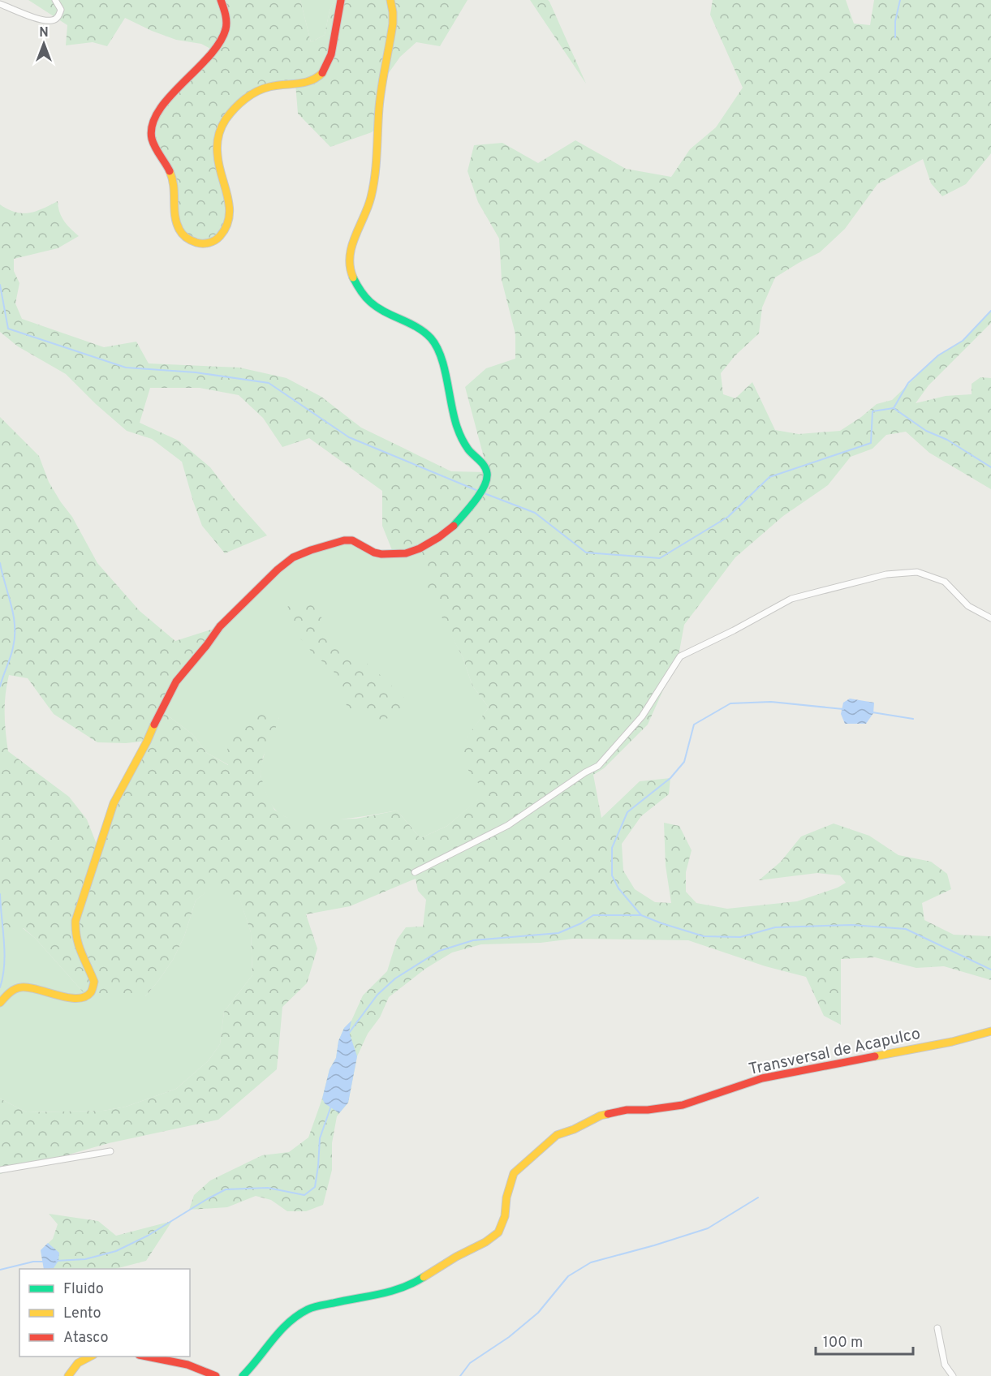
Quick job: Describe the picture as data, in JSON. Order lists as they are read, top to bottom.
{
  "streets": {
    "street": ["Transversal de Acapulco"]
  },
  "legend": ["Fluido", "Lento", "Atasco"],
  "scale_bar": "100 m",
  "north": "top"
}
